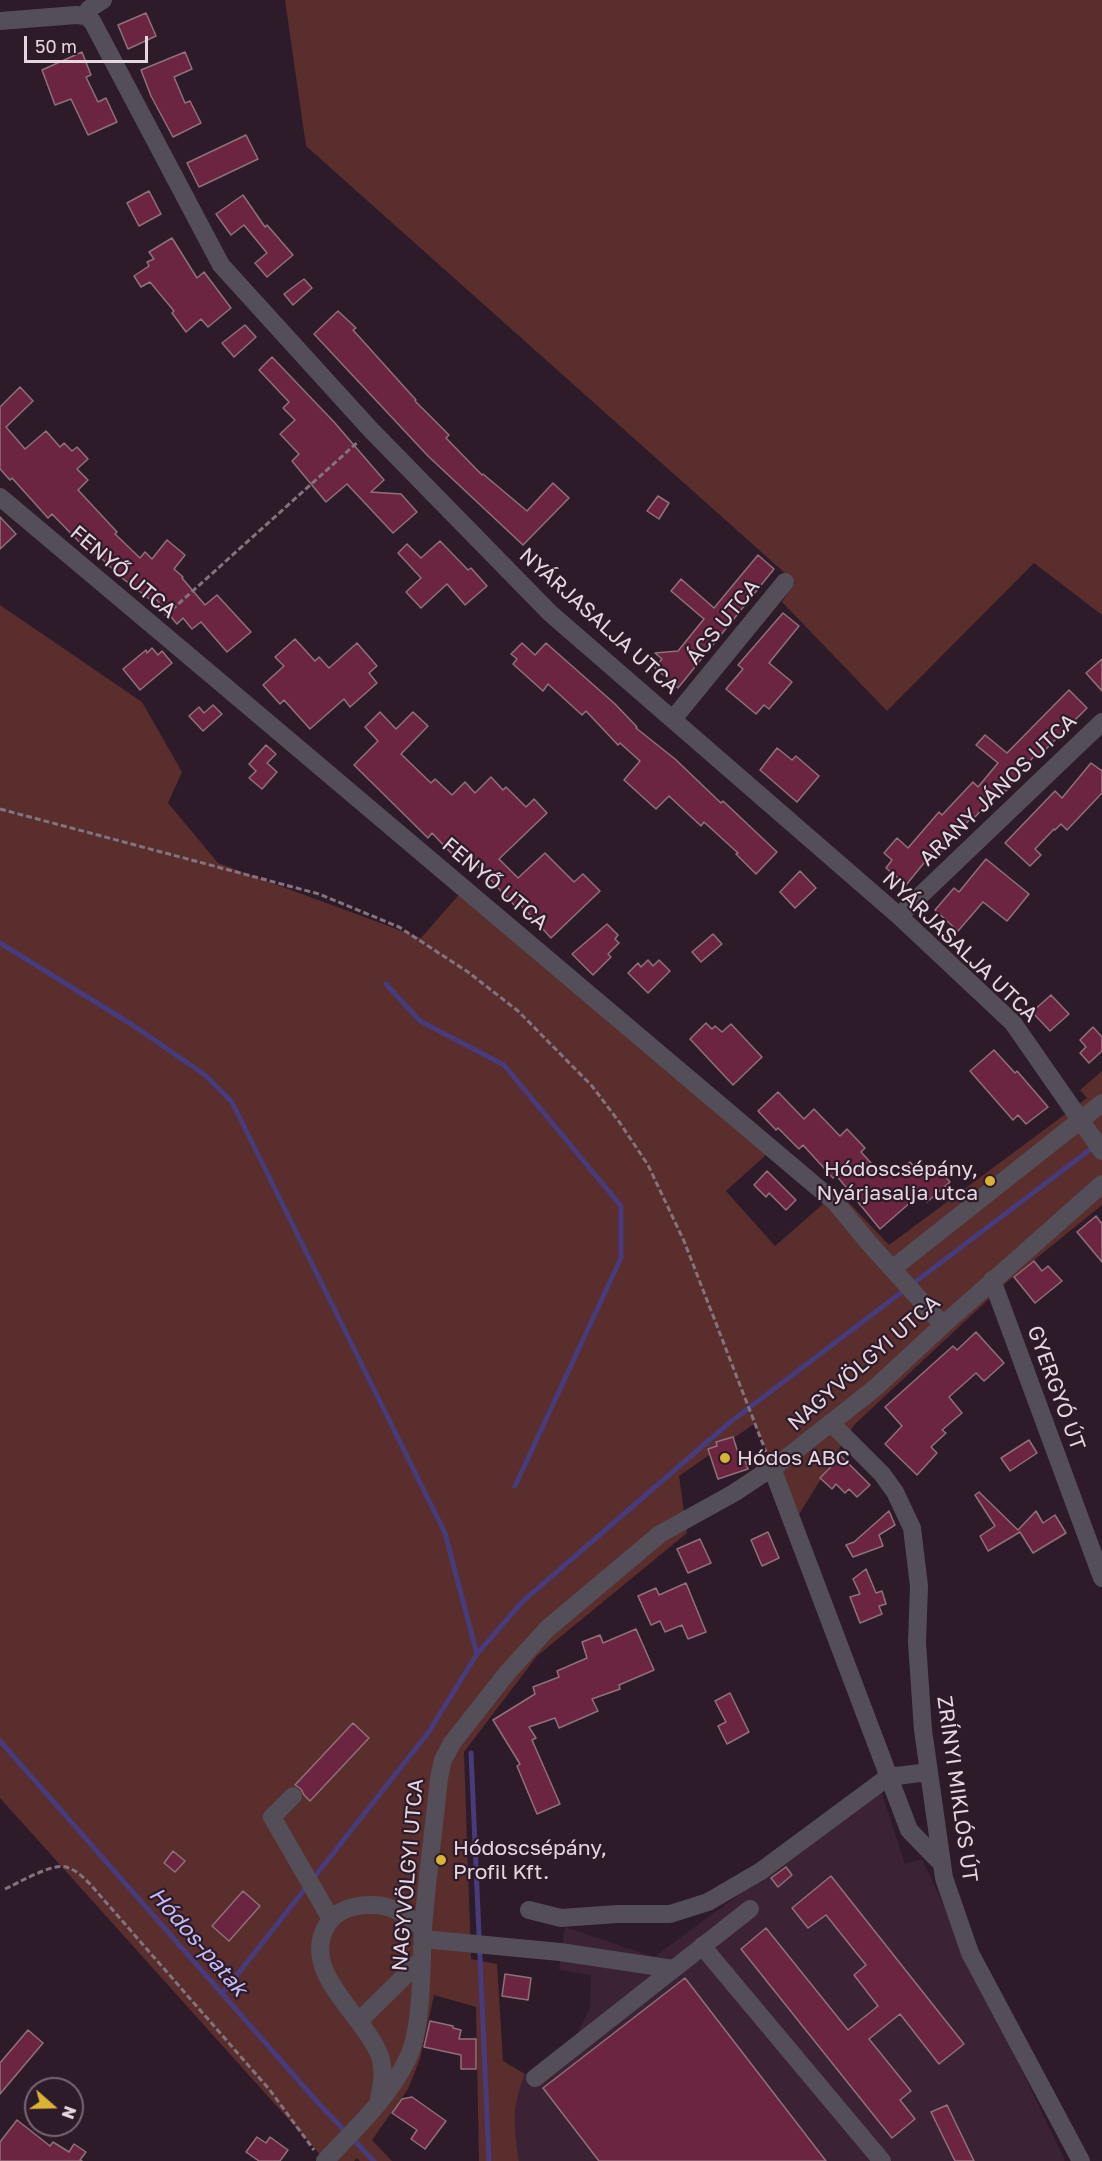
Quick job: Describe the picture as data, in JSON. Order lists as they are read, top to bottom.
{
  "streets": {
    "street": [
      "FENYŐ UTCA",
      "NYÁRJASALJA UTCA",
      "ÁCS UTCA",
      "ARANY JÁNOS UTCA",
      "NAGYVÖLGYI UTCA",
      "GYERGYÓ ÚT",
      "ZRÍNYI MIKLÓS ÚT"
    ]
  },
  "crossings": [
    ["FENYŐ UTCA", "NAGYVÖLGYI UTCA"],
    ["NYÁRJASALJA UTCA", "ÁCS UTCA"],
    ["NYÁRJASALJA UTCA", "ARANY JÁNOS UTCA"],
    ["NAGYVÖLGYI UTCA", "GYERGYÓ ÚT"],
    ["NAGYVÖLGYI UTCA", "ZRÍNYI MIKLÓS ÚT"]
  ],
  "water": ["Hódos-patak"],
  "places": ["Hódoscsépány, Nyárjasalja utca", "Hódos ABC", "Hódoscsépány, Profil Kft."],
  "scale_bar": "50 m",
  "north": "right"
}
